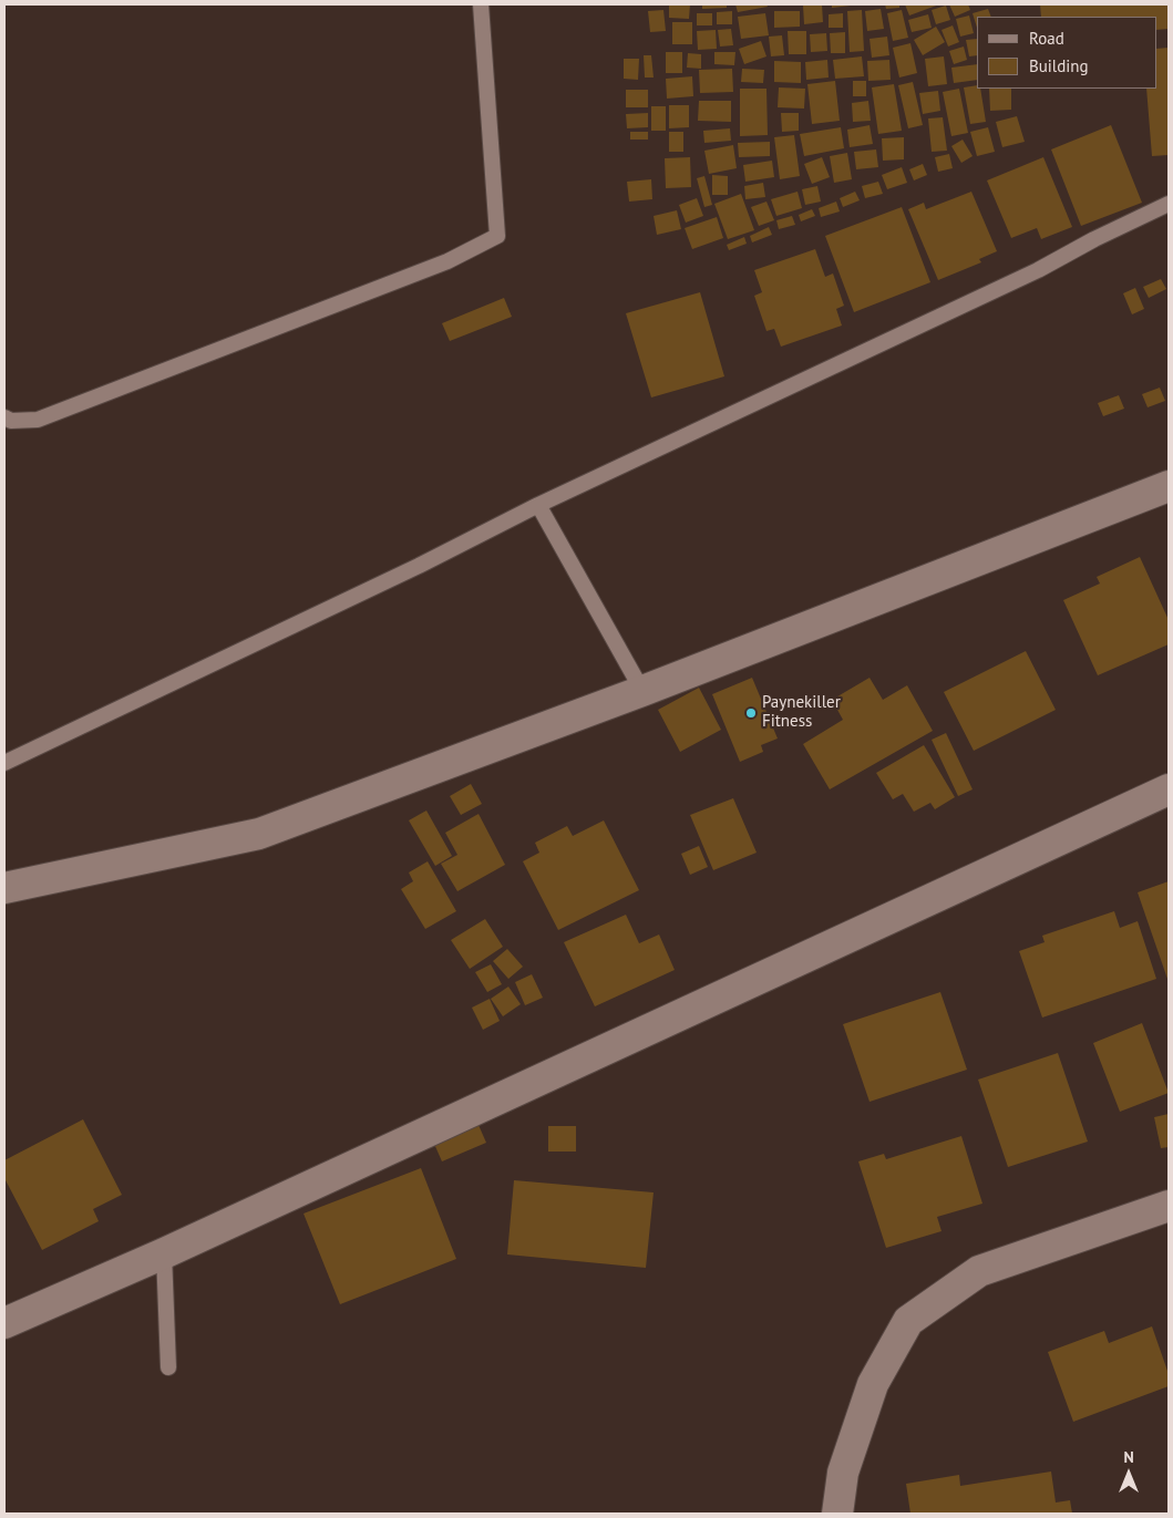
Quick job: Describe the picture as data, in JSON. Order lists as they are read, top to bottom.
{
  "places": ["Paynekiller Fitness"],
  "legend": ["Road", "Building"],
  "north": "top"
}
